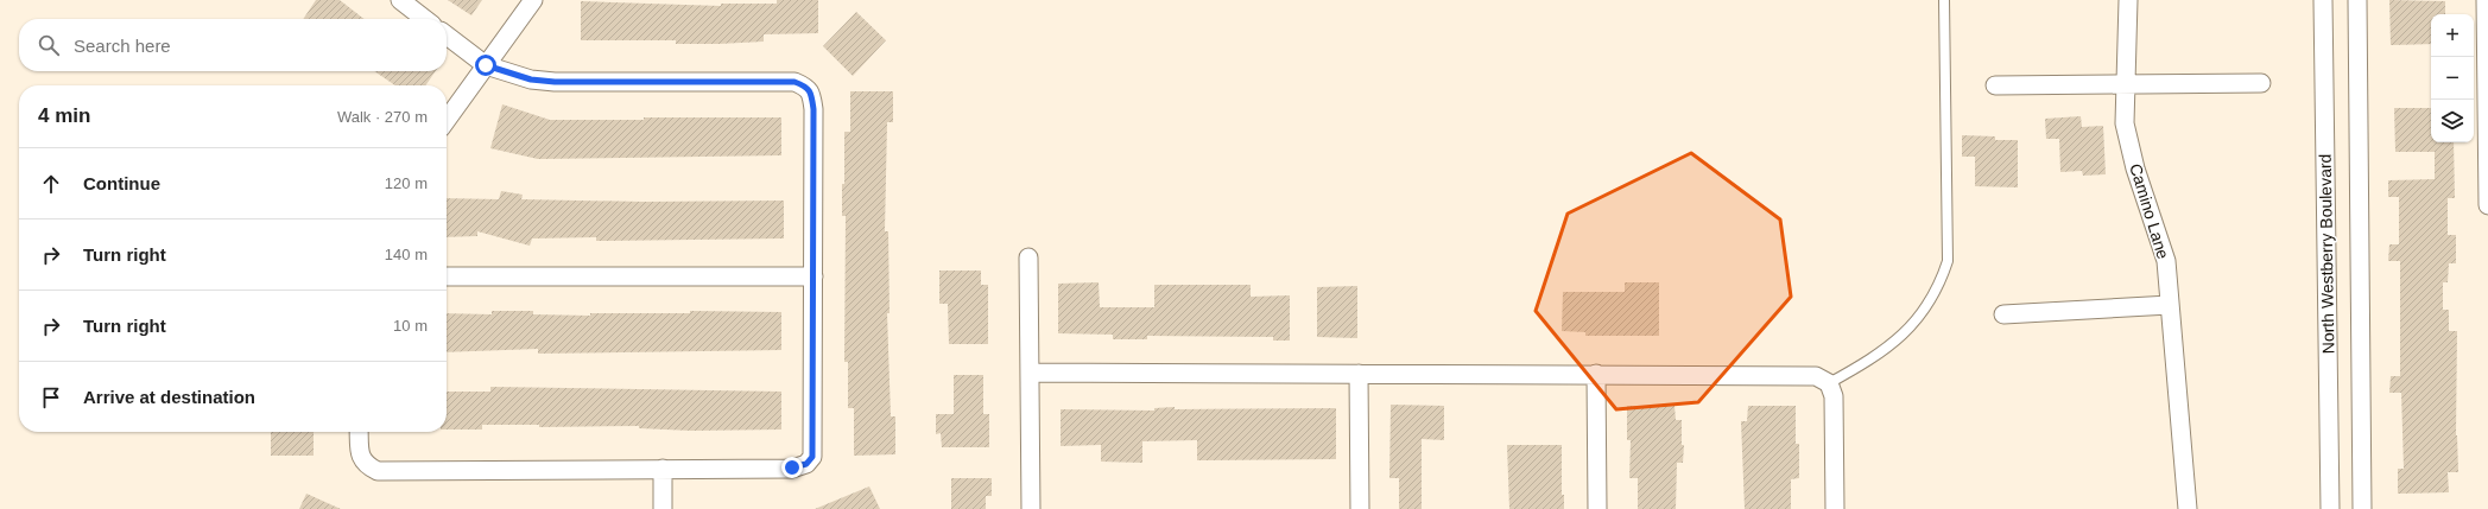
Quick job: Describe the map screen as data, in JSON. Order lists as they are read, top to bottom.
{
  "streets": {
    "street": ["Camino Lane", "North Westberry Boulevard"]
  },
  "page": {
    "map_buttons": ["+", "−"],
    "search": "Search here",
    "heading": ["4 min", "Walk · 270 m"],
    "list": [
      ["Continue", "120 m"],
      ["Turn right", "140 m"],
      ["Turn right", "10 m"],
      "Arrive at destination"
    ]
  }
}
